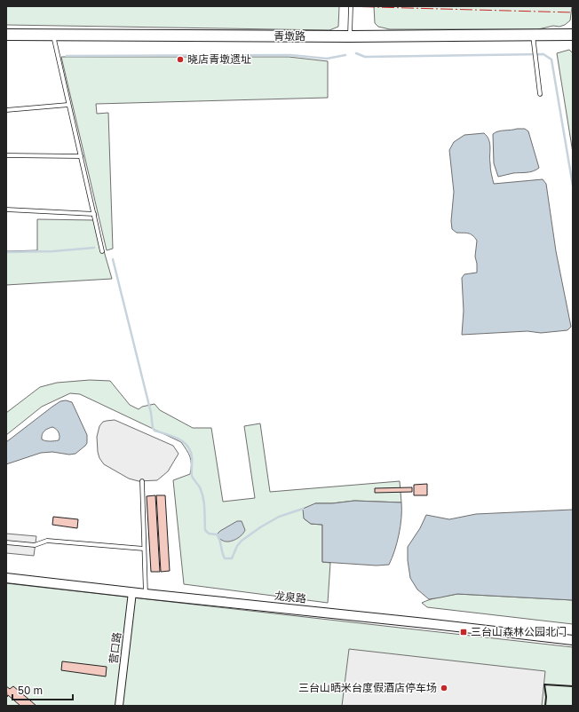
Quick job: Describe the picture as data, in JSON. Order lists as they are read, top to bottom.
{
  "streets": {
    "main road": ["青墩路"],
    "street": ["龙泉路", "营口路"]
  },
  "crossings": [
    ["龙泉路", "营口路"]
  ],
  "places": {
    "other": ["晓店青墩遗址", "三台山晒米台度假酒店停车场"],
    "transit": ["三台山森林公园北门"]
  },
  "scale_bar": "50 m"
}
